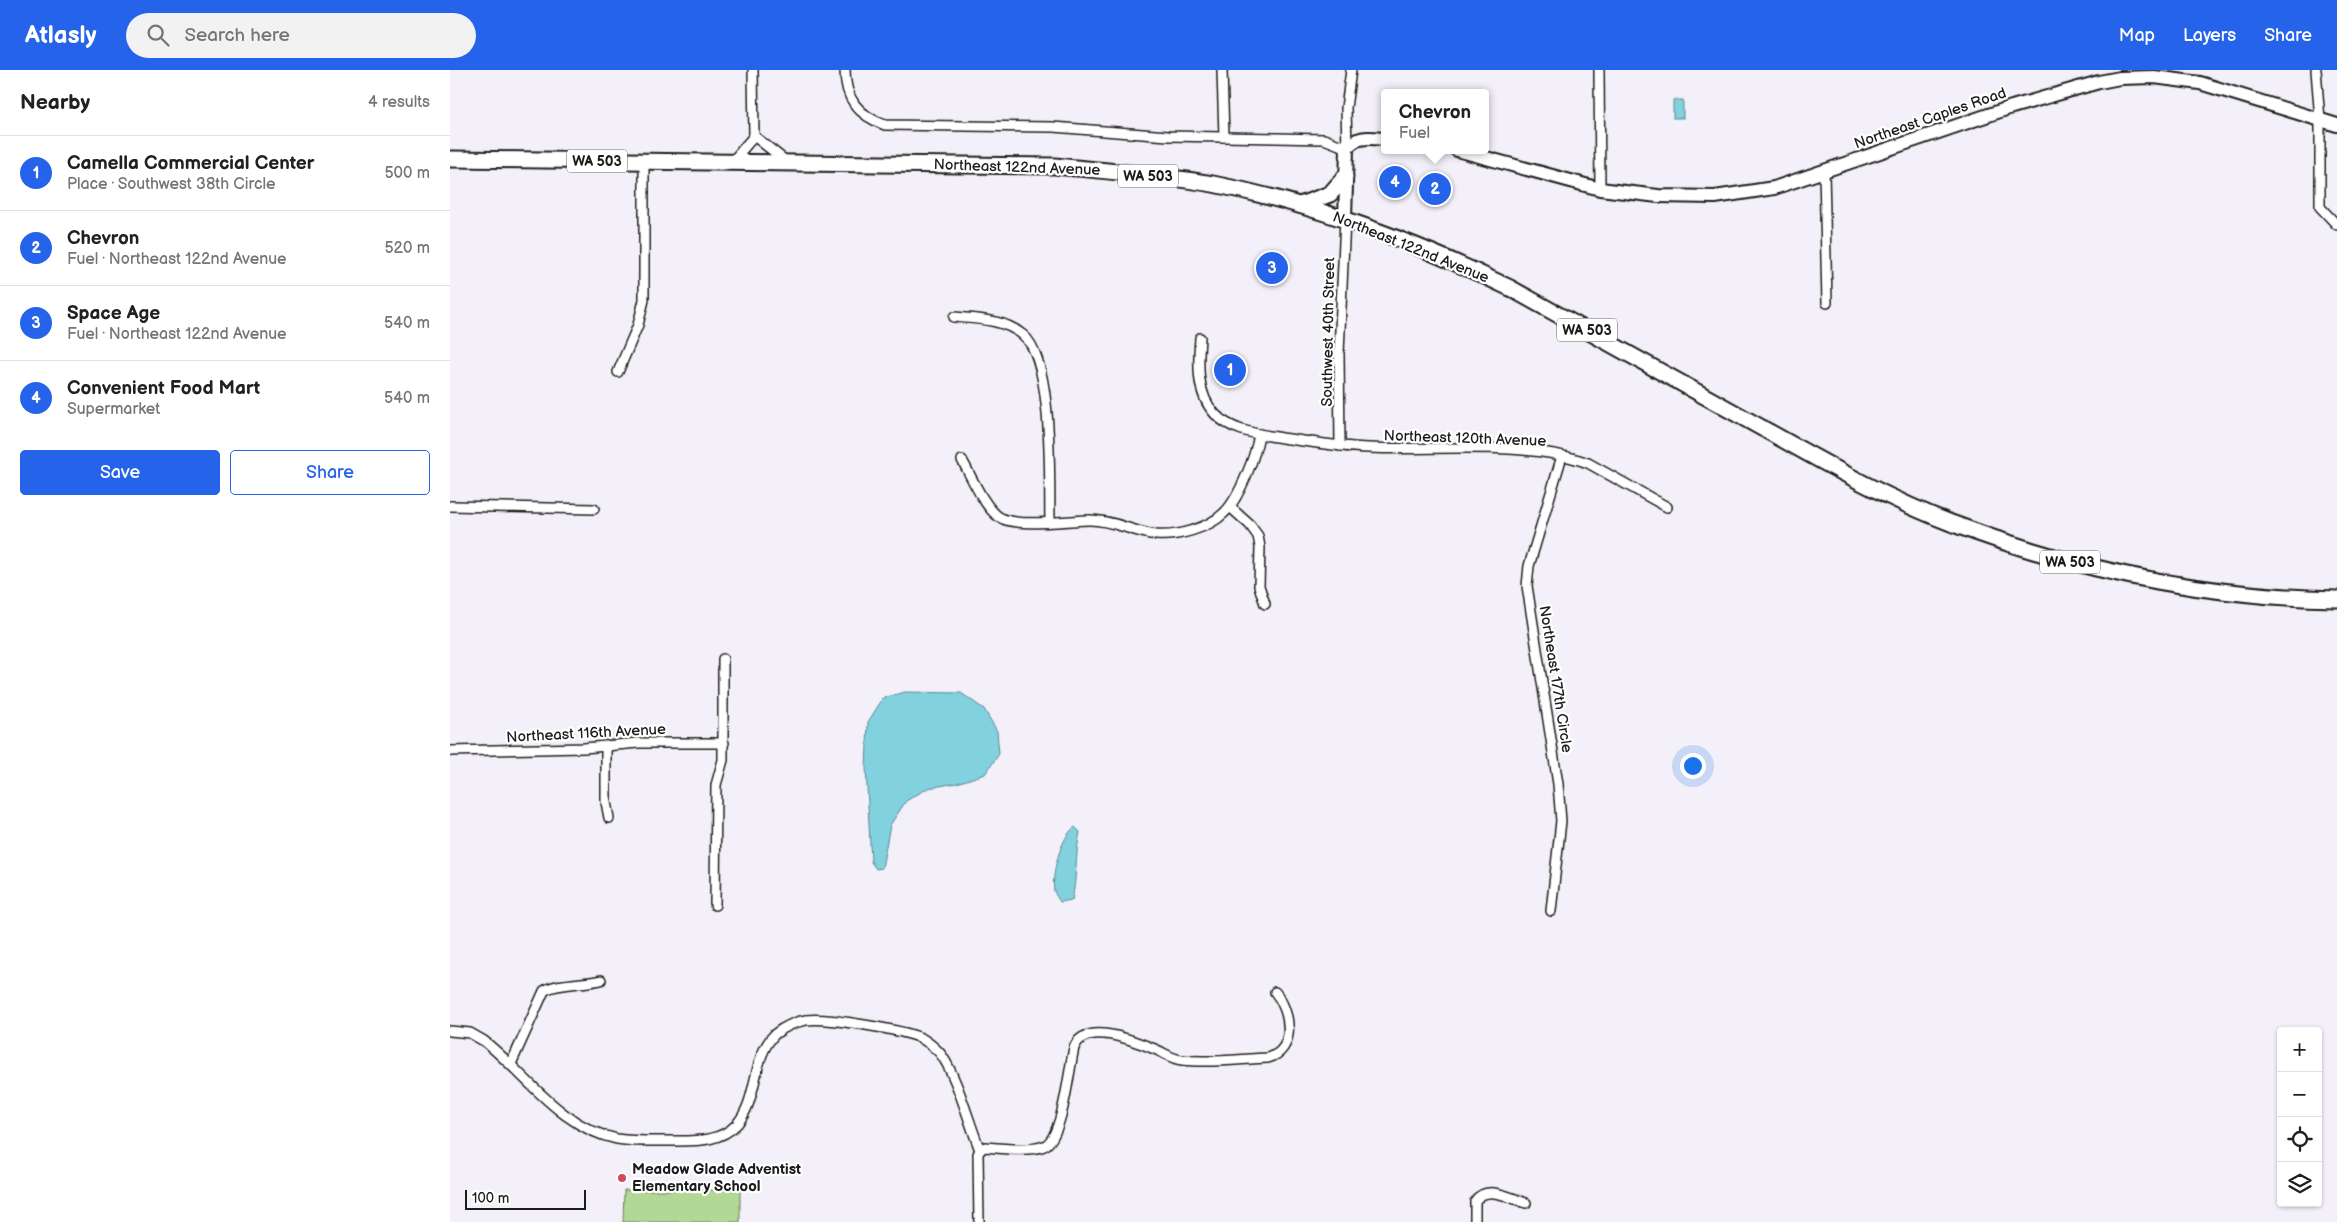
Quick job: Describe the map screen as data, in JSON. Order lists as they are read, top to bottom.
{
  "streets": {
    "highway": ["WA 503", "Northeast 122nd Avenue"],
    "main road": ["Northeast Caples Road"],
    "street": [
      "Southwest 40th Street",
      "Northeast 120th Avenue",
      "Northeast 177th Circle",
      "Northeast 116th Avenue"
    ]
  },
  "crossings": [
    ["Northeast 122nd Avenue", "Southwest 40th Street"],
    ["Southwest 40th Street", "Northeast 120th Avenue"],
    ["Northeast 120th Avenue", "Northeast 177th Circle"]
  ],
  "places": ["Meadow Glade Adventist Elementary School"],
  "scale_bar": "100 m",
  "page": {
    "header": "Atlasly",
    "search": "Search here",
    "nav": ["Map", "Layers", "Share"],
    "heading": ["Nearby", "4 results"],
    "popup": ["Chevron", "Fuel"],
    "list": [
      {
        "mark": "1",
        "name": "Camella Commercial Center",
        "note": "Place · Southwest 38th Circle",
        "value": "500 m"
      },
      {
        "mark": "2",
        "name": "Chevron",
        "note": "Fuel · Northeast 122nd Avenue",
        "value": "520 m"
      },
      {
        "mark": "3",
        "name": "Space Age",
        "note": "Fuel · Northeast 122nd Avenue",
        "value": "540 m"
      },
      {
        "mark": "4",
        "name": "Convenient Food Mart",
        "note": "Supermarket",
        "value": "540 m"
      }
    ],
    "pins": [
      "4",
      "2",
      "3",
      "1"
    ],
    "buttons": ["Save", "Share"],
    "map_buttons": ["+", "−"],
    "scale": "100 m"
  }
}
